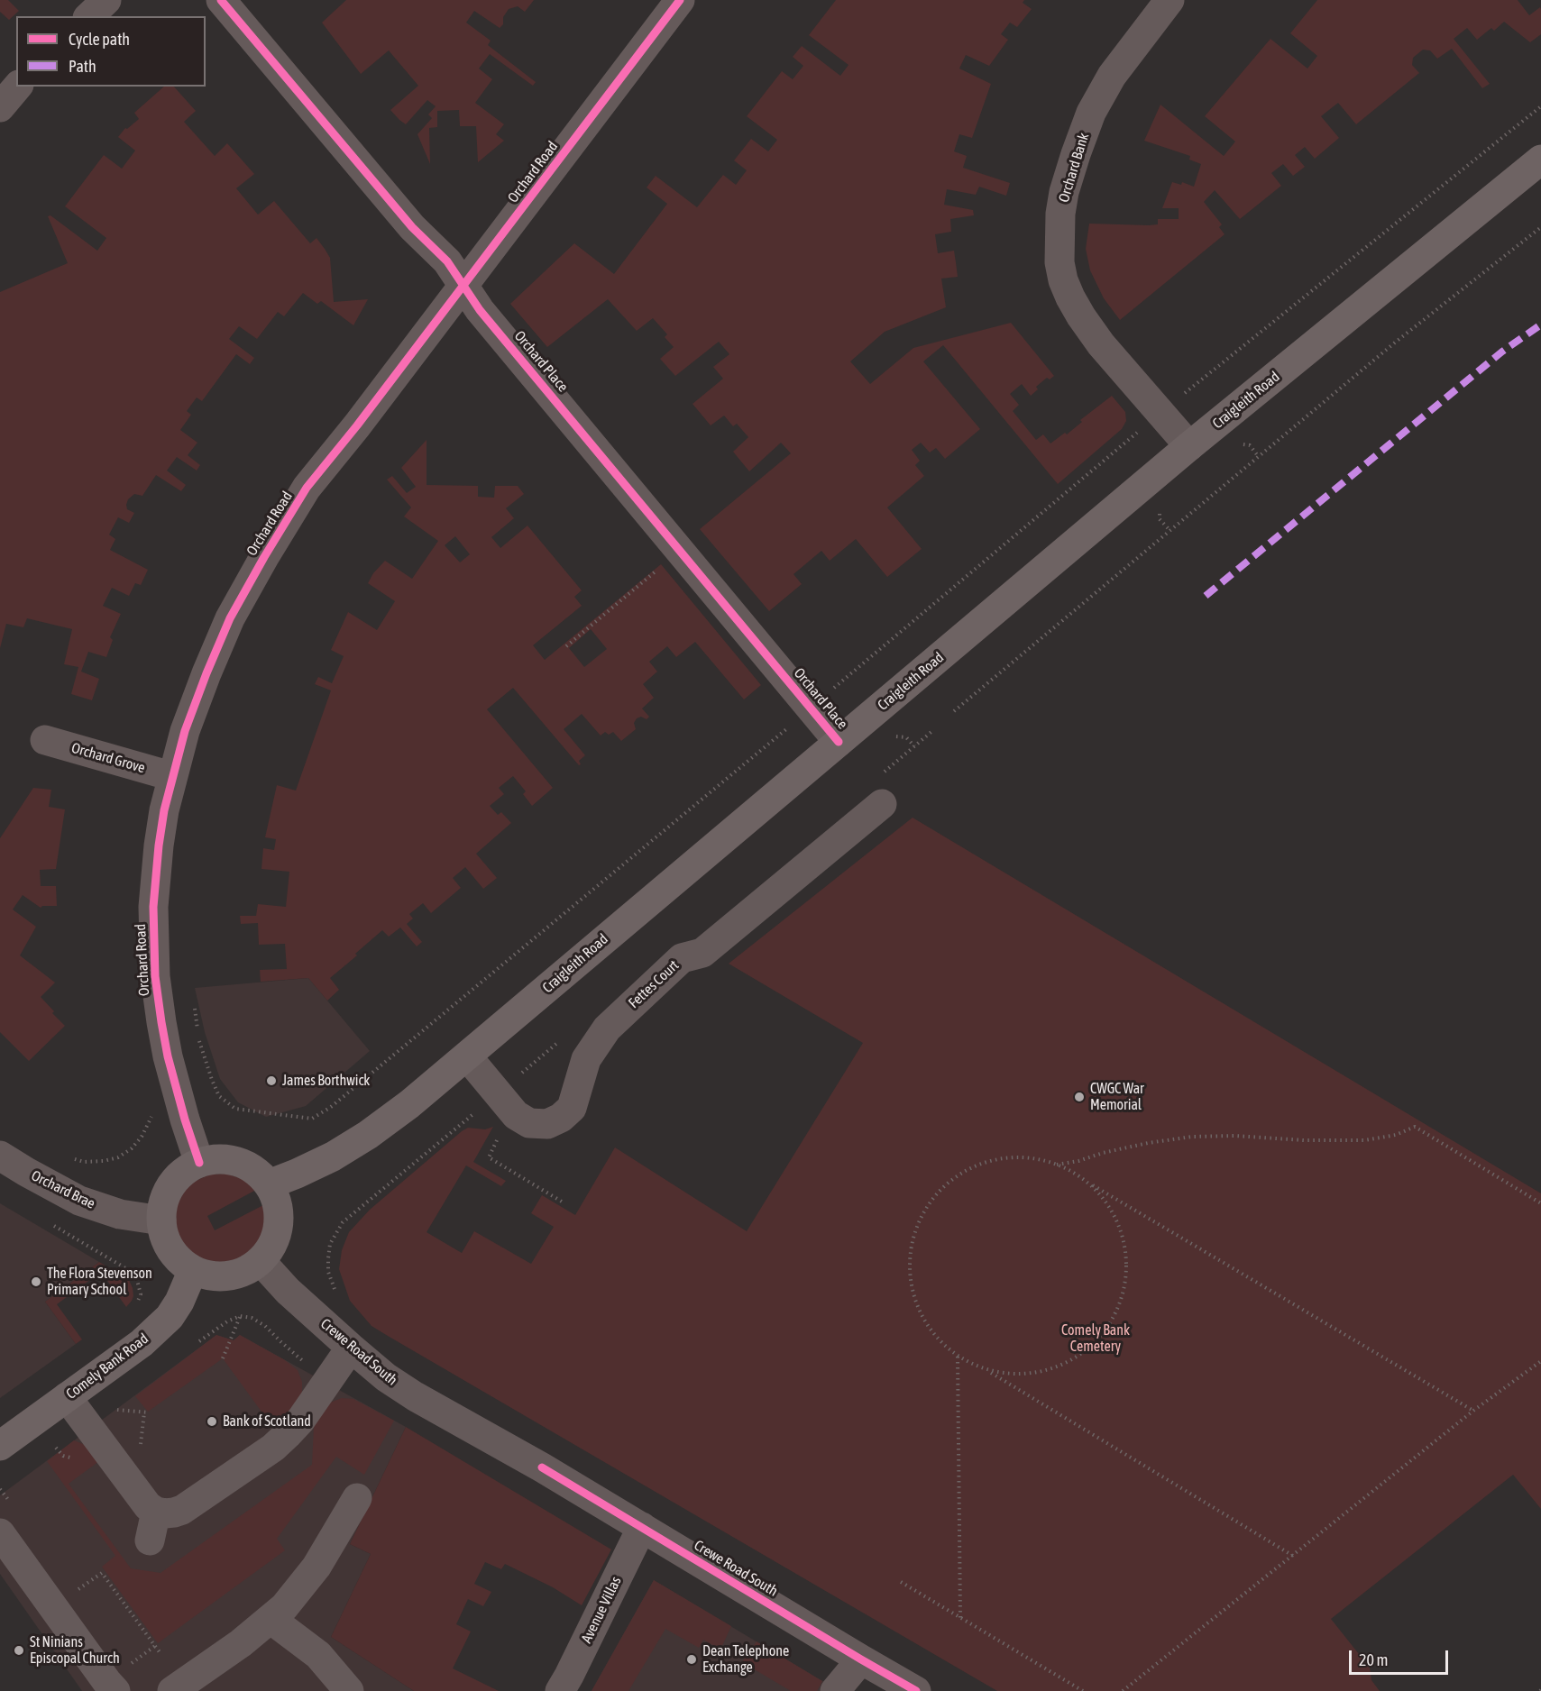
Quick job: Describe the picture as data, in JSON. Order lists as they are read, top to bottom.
{
  "streets": {
    "main road": ["Craigleith Road", "Comely Bank Road"],
    "street": [
      "Orchard Bank",
      "Orchard Road",
      "Orchard Place",
      "Orchard Grove",
      "Fettes Court",
      "Orchard Brae",
      "Crewe Road South",
      "Avenue Villas"
    ]
  },
  "crossings": [
    ["Orchard Bank", "Craigleith Road"],
    ["Orchard Road", "Orchard Place"],
    ["Orchard Road", "Craigleith Road"],
    ["Orchard Road", "Orchard Grove"],
    ["Orchard Road", "Orchard Brae"],
    ["Orchard Road", "Crewe Road South"],
    ["Orchard Road", "Comely Bank Road"],
    ["Orchard Place", "Craigleith Road"],
    ["Craigleith Road", "Fettes Court"],
    ["Craigleith Road", "Orchard Brae"],
    ["Craigleith Road", "Crewe Road South"],
    ["Craigleith Road", "Comely Bank Road"],
    ["Orchard Brae", "Crewe Road South"],
    ["Orchard Brae", "Comely Bank Road"],
    ["Crewe Road South", "Comely Bank Road"],
    ["Crewe Road South", "Avenue Villas"]
  ],
  "parks": ["Comely Bank Cemetery"],
  "places": [
    "James Borthwick",
    "CWGC War Memorial",
    "The Flora Stevenson Primary School",
    "Bank of Scotland",
    "St Ninians Episcopal Church",
    "Dean Telephone Exchange"
  ],
  "legend": ["Cycle path", "Path"],
  "scale_bar": "20 m"
}
